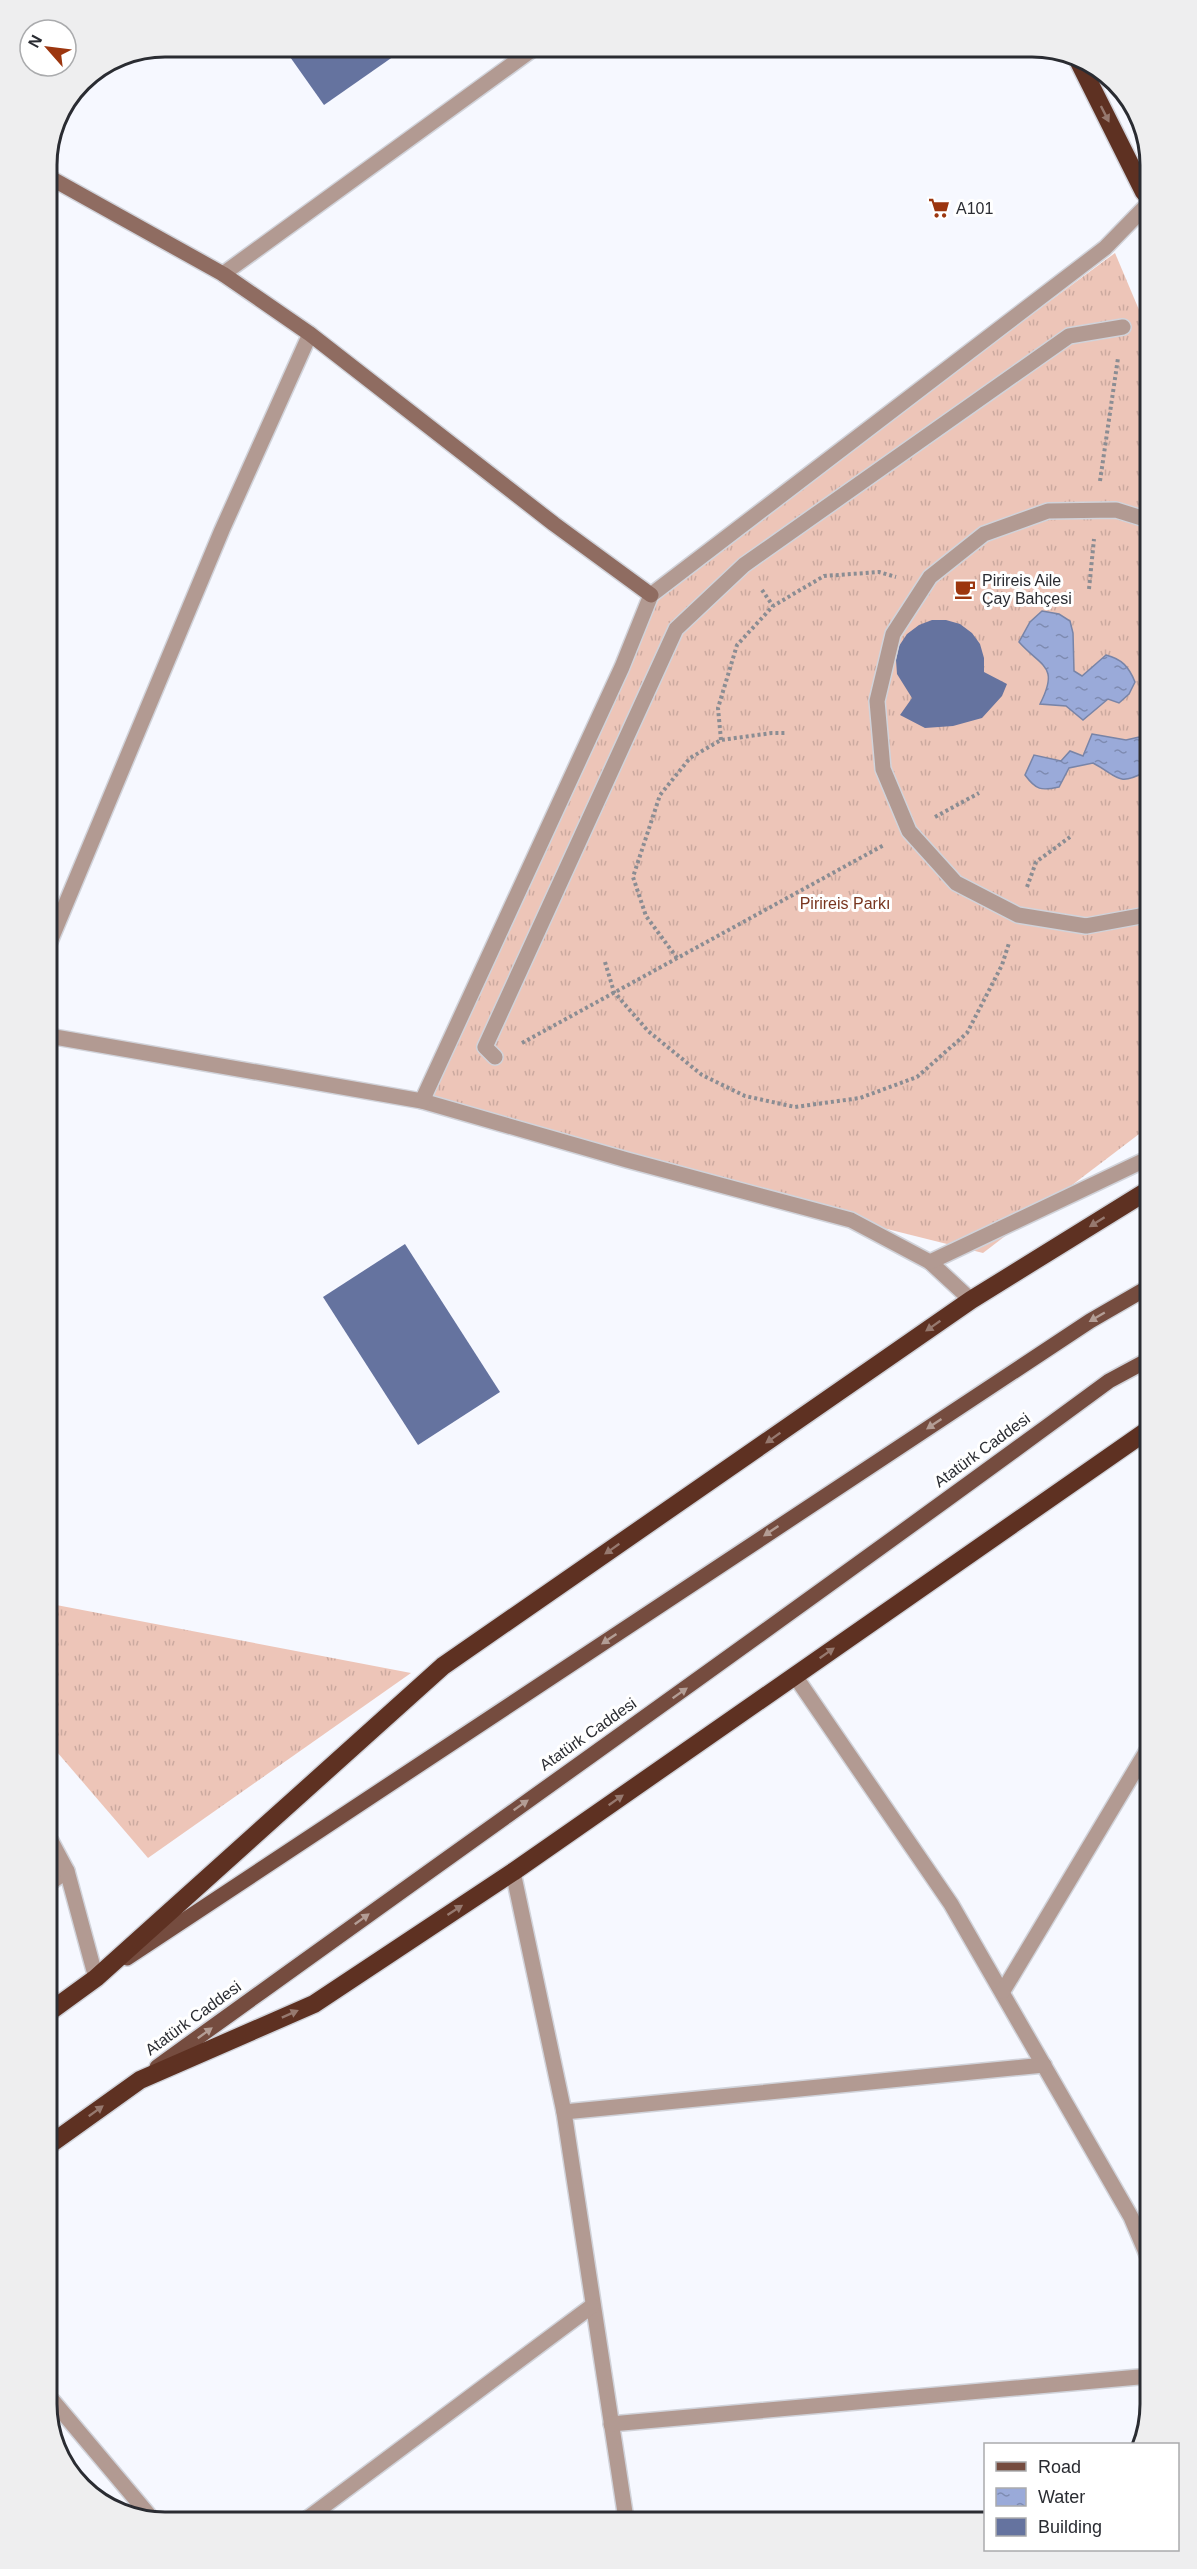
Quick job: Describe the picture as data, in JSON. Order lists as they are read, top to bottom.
{
  "streets": {
    "highway": ["Atatürk Caddesi"]
  },
  "parks": ["Pirireis Parkı"],
  "places": {
    "supermarket": ["A101"],
    "cafe": ["Pirireis Aile Çay Bahçesi"]
  },
  "legend": ["Road", "Water", "Building"],
  "north": "top left"
}
